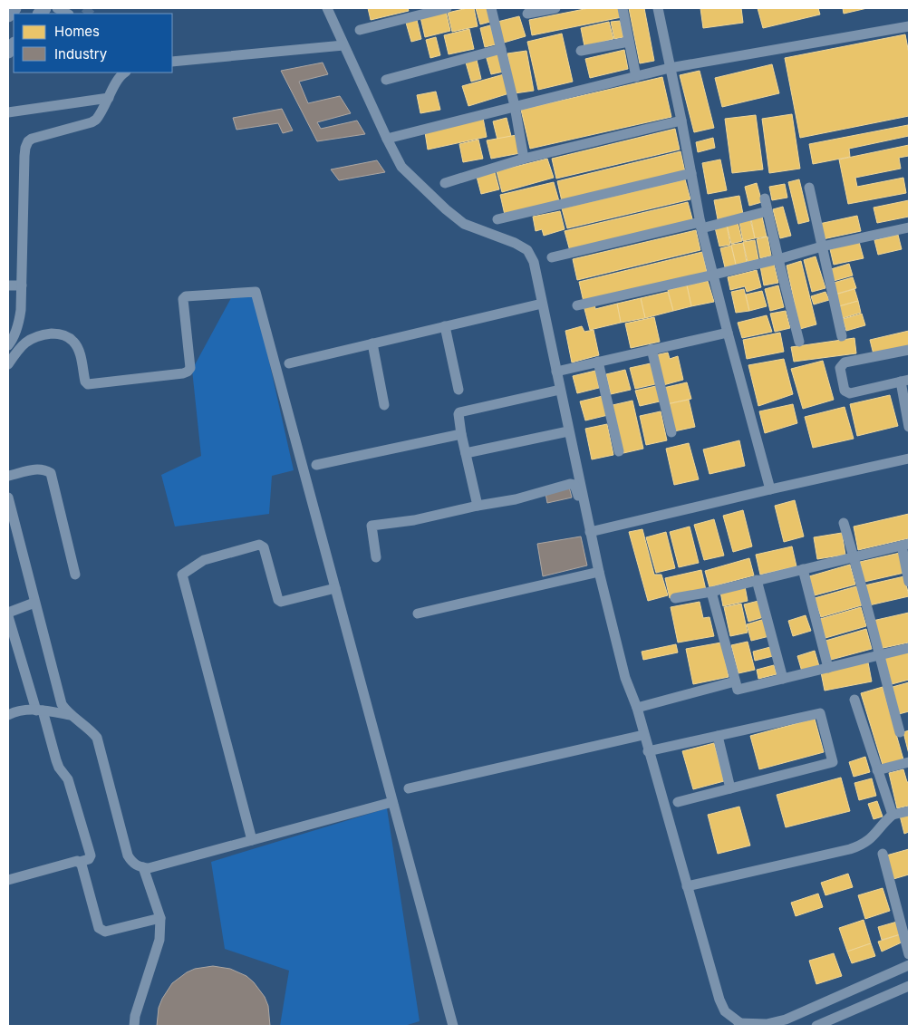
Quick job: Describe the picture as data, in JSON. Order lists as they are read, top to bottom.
{
  "legend": ["Homes", "Industry"]
}
